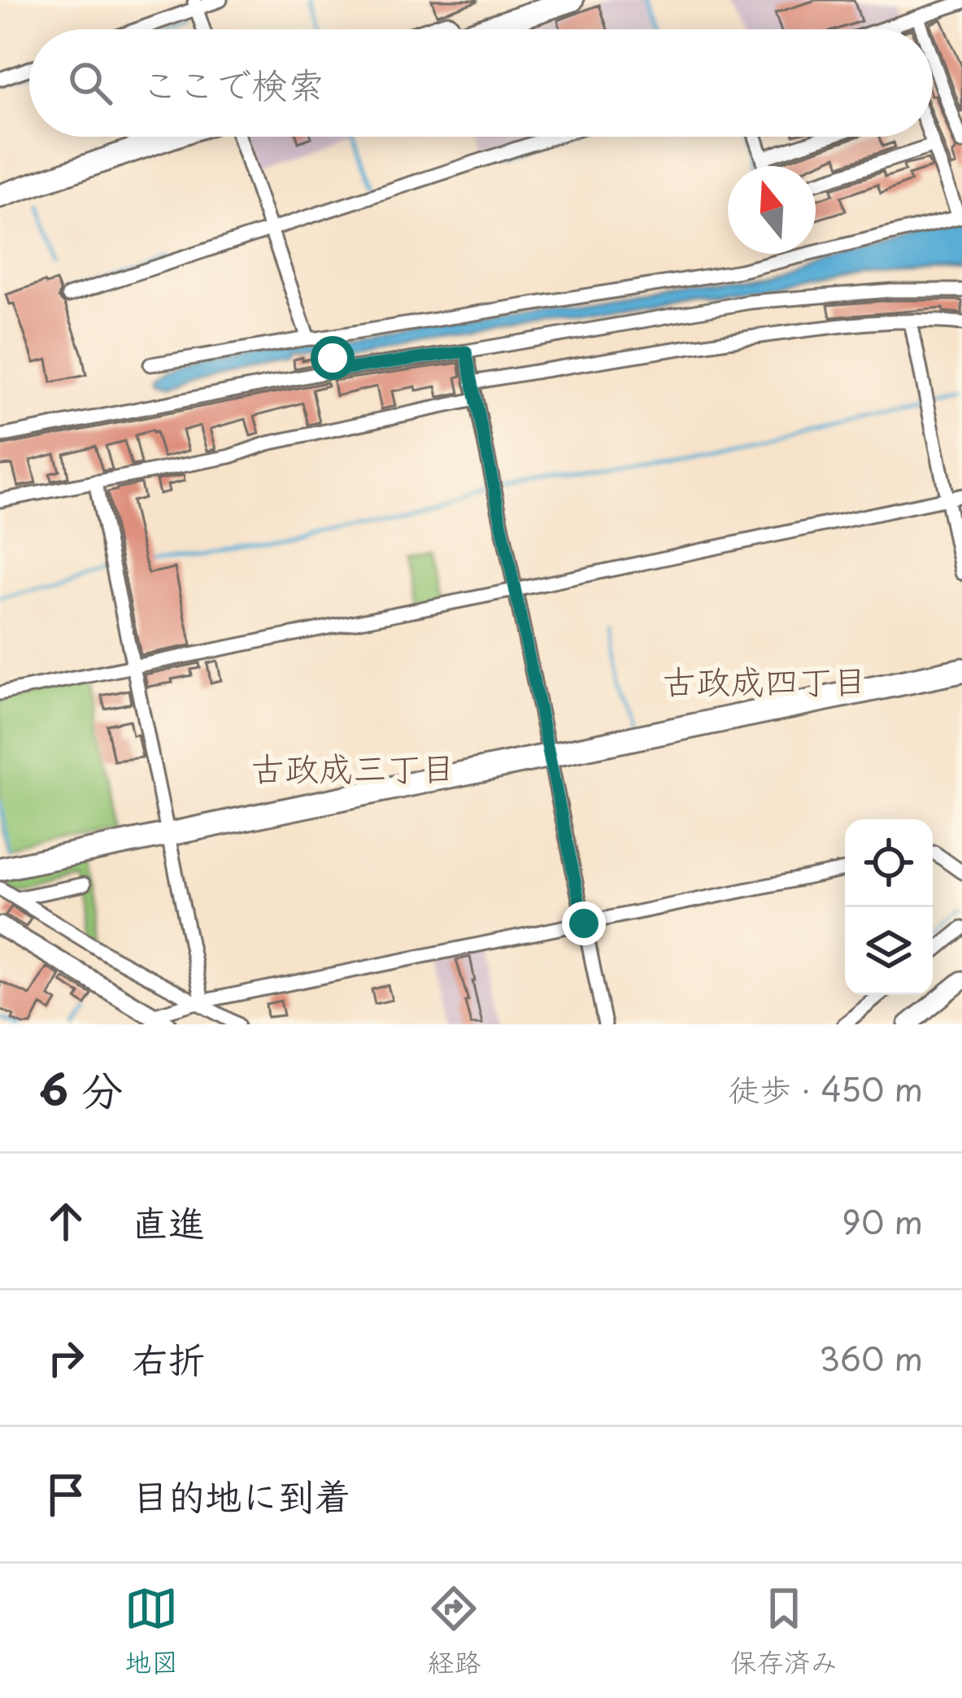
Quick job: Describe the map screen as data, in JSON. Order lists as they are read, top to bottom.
{
  "districts": ["古政成四丁目", "古政成三丁目"],
  "north": "top",
  "page": {
    "search": "ここで検索",
    "heading": ["6 分", "徒歩 · 450 m"],
    "list": [
      ["直進", "90 m"],
      ["右折", "360 m"],
      "目的地に到着"
    ],
    "nav": ["地図", "経路", "保存済み"]
  }
}
